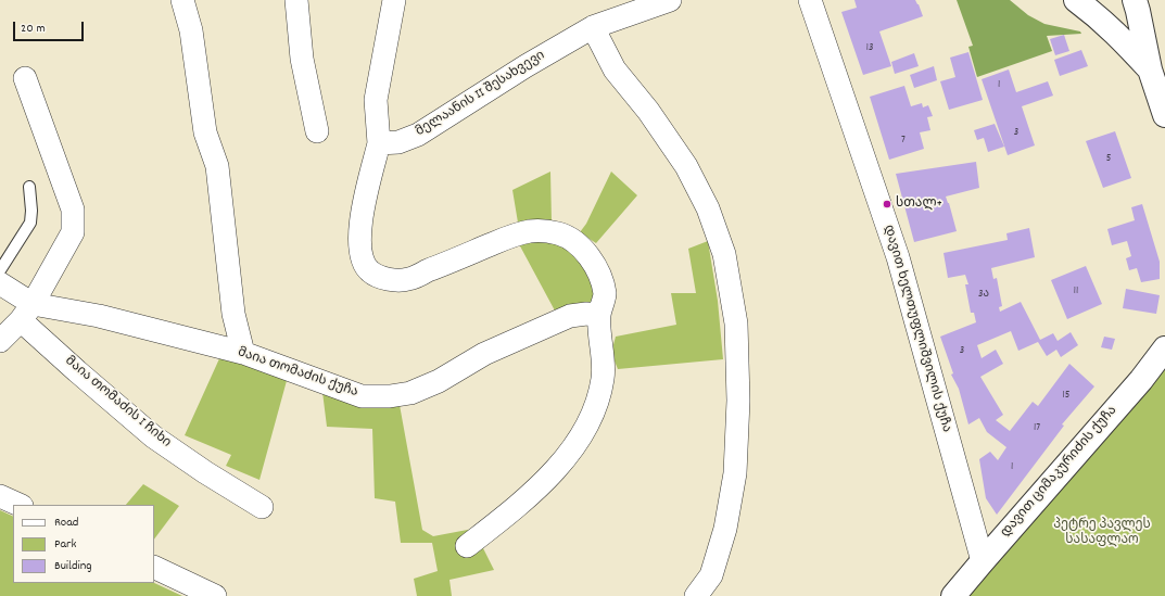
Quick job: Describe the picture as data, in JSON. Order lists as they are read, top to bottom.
{
  "streets": {
    "street": [
      "მელაანის II შესახვევი",
      "დავით ხელთუფლიშვილის ქუჩა",
      "მაია თომაძის ქუჩა",
      "მაია თომაძის I ჩიხი",
      "დავით ციმაკურიძის ქუჩა"
    ]
  },
  "crossings": [
    ["დავით ხელთუფლიშვილის ქუჩა", "დავით ციმაკურიძის ქუჩა"],
    ["მაია თომაძის ქუჩა", "მაია თომაძის I ჩიხი"]
  ],
  "parks": ["პეტრე პავლეს სასაფლაო"],
  "places": ["სთალ+"],
  "house_numbers": [
    "13",
    "1",
    "3",
    "7",
    "5",
    "11",
    "3ა",
    "3",
    "15",
    "17",
    "1"
  ],
  "legend": ["Road", "Park", "Building"],
  "scale_bar": "20 m"
}
